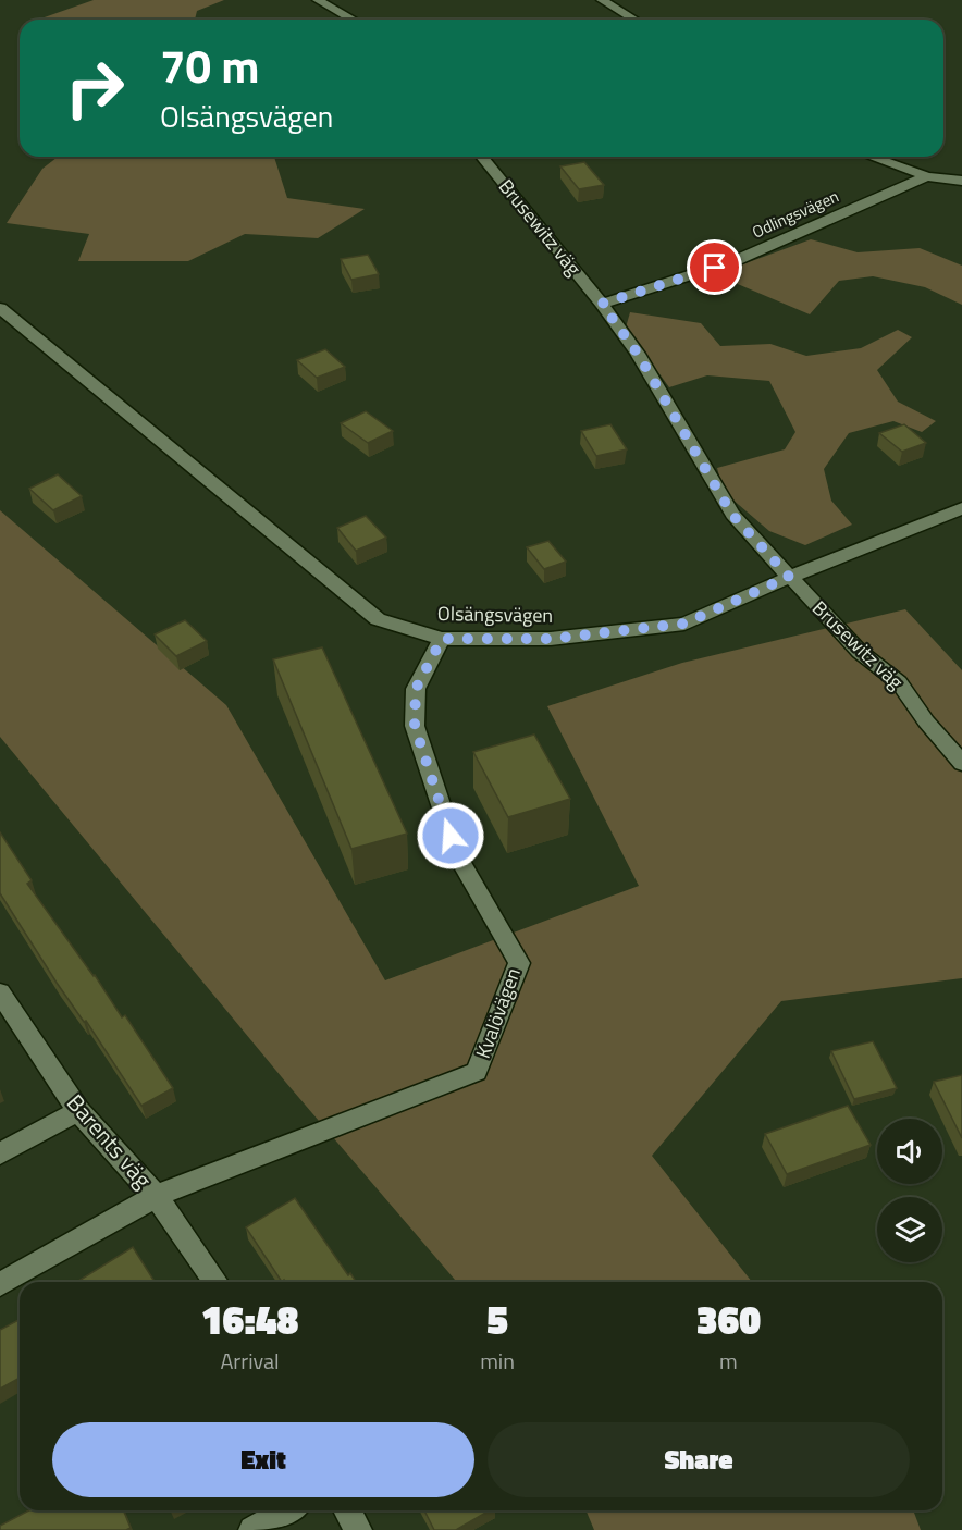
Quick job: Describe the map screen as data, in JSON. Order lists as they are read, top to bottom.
{
  "streets": {
    "street": [
      "Odlingsvägen",
      "Brusewitz väg",
      "Olsängsvägen",
      "Kvalövägen",
      "Barents väg"
    ]
  },
  "crossings": [
    ["Odlingsvägen", "Brusewitz väg"],
    ["Brusewitz väg", "Olsängsvägen"],
    ["Olsängsvägen", "Kvalövägen"],
    ["Kvalövägen", "Barents väg"]
  ],
  "page": {
    "turn": ["70 m", "Olsängsvägen"],
    "eta": [
      "16:48",
      "Arrival",
      "5",
      "min",
      "360",
      "m"
    ],
    "buttons": ["Exit", "Share"]
  }
}
